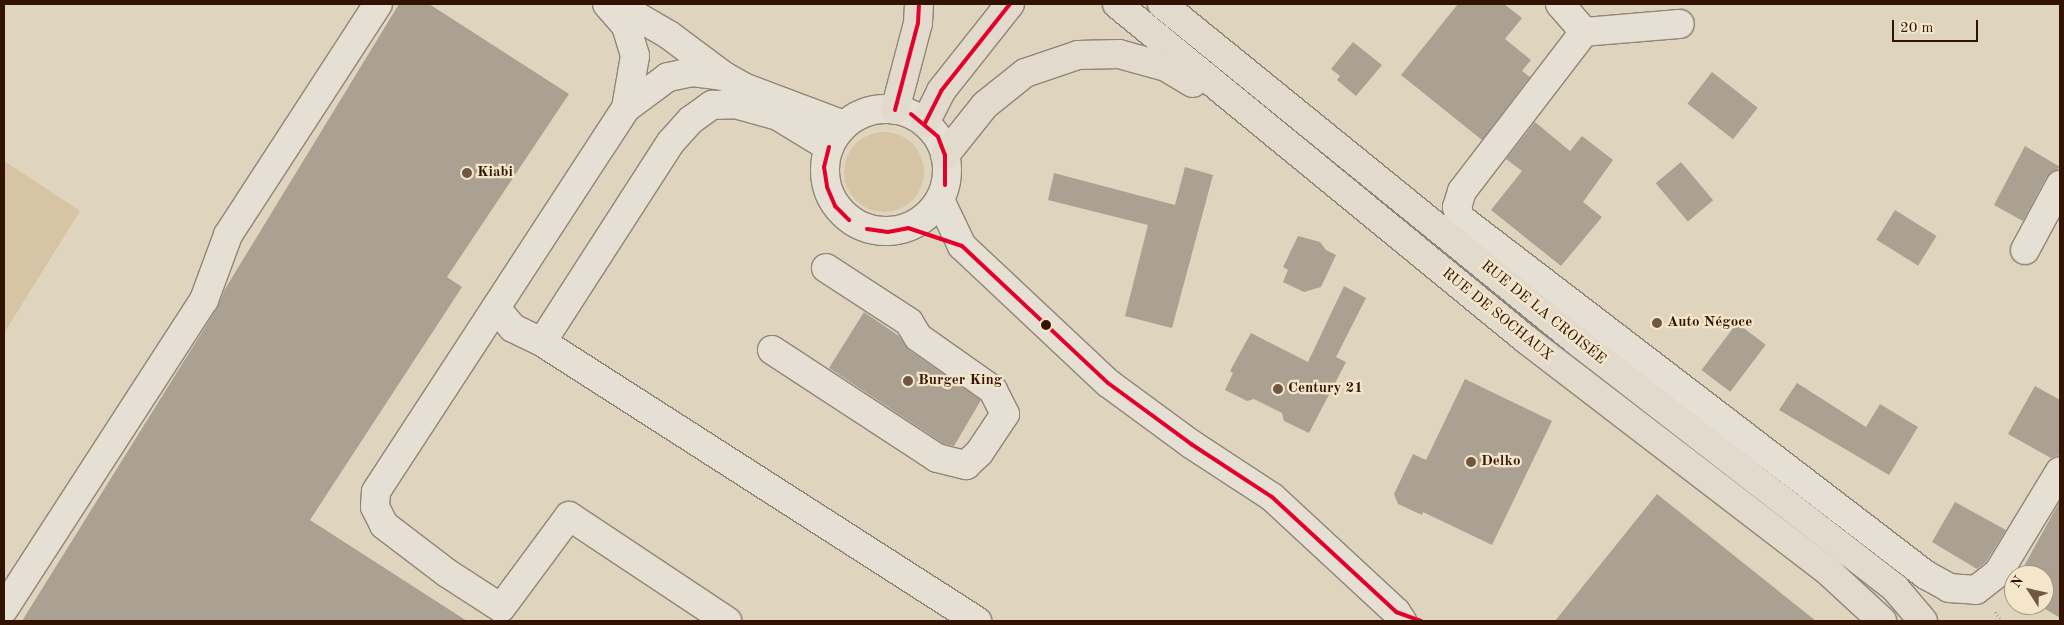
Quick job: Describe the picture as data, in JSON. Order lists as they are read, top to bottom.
{
  "streets": {
    "main road": ["RUE DE LA CROISÉE", "RUE DE SOCHAUX"]
  },
  "places": [
    "Kiabi",
    "Auto Négoce",
    "Burger King",
    "Century 21",
    "Delko"
  ],
  "scale_bar": "20 m",
  "north": "top left"
}
